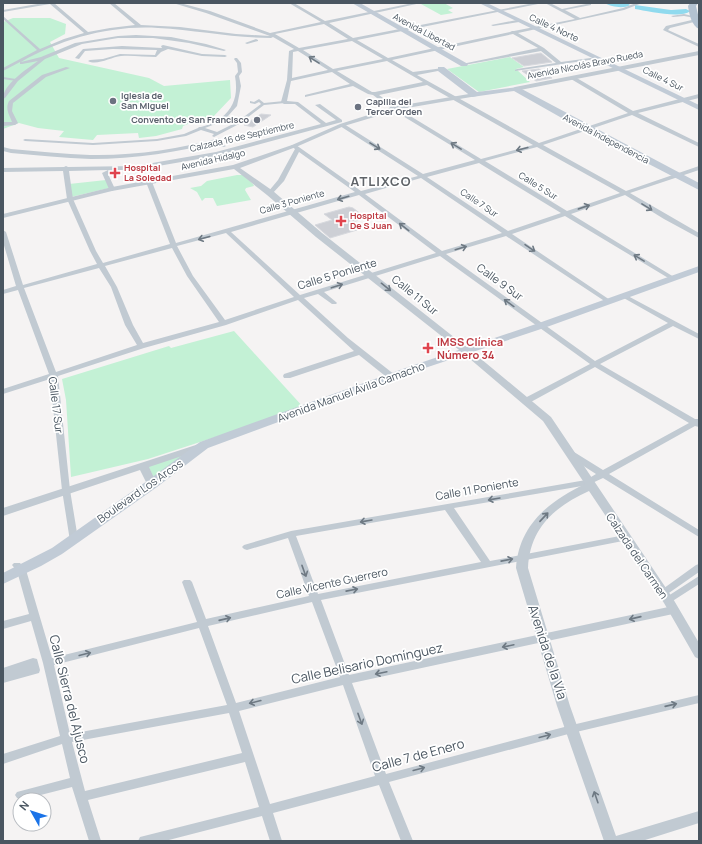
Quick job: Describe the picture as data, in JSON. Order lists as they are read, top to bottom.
{
  "streets": {
    "main road": [
      "Calle 4 Norte",
      "Avenida Libertad",
      "Avenida Nicolás Bravo Rueda",
      "Calle 4 Sur",
      "Avenida Independencia",
      "Avenida Manuel Ávila Camacho",
      "Boulevard Los Arcos"
    ],
    "street": [
      "Calzada 16 de Septiembre",
      "Avenida Hidalgo",
      "Calle 5 Sur",
      "Calle 3 Poniente",
      "Calle 7 Sur",
      "Calle 5 Poniente",
      "Calle 9 Sur",
      "Calle 11 Sur",
      "Calle 17 Sur",
      "Calle 11 Poniente",
      "Calzada del Carmen",
      "Calle Vicente Guerrero",
      "Avenida de la Vía",
      "Calle Belisario Domínguez",
      "Calle Sierra del Ajusco",
      "Calle 7 de Enero"
    ]
  },
  "crossings": [
    ["Calle 4 Norte", "Avenida Nicolás Bravo Rueda"],
    ["Calle 4 Norte", "Calle 4 Sur"],
    ["Avenida Nicolás Bravo Rueda", "Calle 4 Sur"],
    ["Avenida Nicolás Bravo Rueda", "Avenida Independencia"],
    ["Avenida Nicolás Bravo Rueda", "Avenida Hidalgo"],
    ["Calle 4 Sur", "Calle 3 Poniente"],
    ["Calzada 16 de Septiembre", "Avenida Hidalgo"],
    ["Calzada 16 de Septiembre", "Calle 7 Sur"],
    ["Avenida Independencia", "Calle 3 Poniente"],
    ["Avenida Independencia", "Calle 5 Poniente"],
    ["Avenida Hidalgo", "Calle 5 Sur"],
    ["Avenida Hidalgo", "Calle 7 Sur"],
    ["Avenida Hidalgo", "Calle 9 Sur"],
    ["Avenida Hidalgo", "Calle 11 Sur"],
    ["Calle 5 Sur", "Calle 3 Poniente"],
    ["Calle 5 Sur", "Calle 5 Poniente"],
    ["Calle 5 Sur", "Avenida Manuel Ávila Camacho"],
    ["Calle 3 Poniente", "Calle 7 Sur"],
    ["Calle 3 Poniente", "Calle 9 Sur"],
    ["Calle 3 Poniente", "Calle 11 Sur"],
    ["Calle 3 Poniente", "Calle 17 Sur"],
    ["Calle 7 Sur", "Calle 5 Poniente"],
    ["Calle 7 Sur", "Avenida Manuel Ávila Camacho"],
    ["Calle 5 Poniente", "Calle 9 Sur"],
    ["Calle 5 Poniente", "Calle 11 Sur"],
    ["Calle 5 Poniente", "Calle 17 Sur"],
    ["Calle 9 Sur", "Avenida Manuel Ávila Camacho"],
    ["Calle 9 Sur", "Calle 11 Poniente"],
    ["Calle 11 Sur", "Avenida Manuel Ávila Camacho"],
    ["Calle 11 Sur", "Calle 11 Poniente"],
    ["Calle 11 Sur", "Calzada del Carmen"],
    ["Avenida Manuel Ávila Camacho", "Calle 17 Sur"],
    ["Avenida Manuel Ávila Camacho", "Boulevard Los Arcos"],
    ["Calle 17 Sur", "Boulevard Los Arcos"],
    ["Calle 11 Poniente", "Calzada del Carmen"],
    ["Calle 11 Poniente", "Avenida de la Vía"],
    ["Boulevard Los Arcos", "Calle Sierra del Ajusco"],
    ["Calzada del Carmen", "Calle Vicente Guerrero"],
    ["Calzada del Carmen", "Avenida de la Vía"],
    ["Calzada del Carmen", "Calle Belisario Domínguez"],
    ["Calle Vicente Guerrero", "Avenida de la Vía"],
    ["Calle Vicente Guerrero", "Calle Sierra del Ajusco"],
    ["Avenida de la Vía", "Calle Belisario Domínguez"],
    ["Avenida de la Vía", "Calle 7 de Enero"],
    ["Calle Belisario Domínguez", "Calle Sierra del Ajusco"]
  ],
  "one_way": [
    "Calle 7 Sur",
    "Calle 9 Sur",
    "Calle 11 Poniente",
    "Calle Vicente Guerrero",
    "Avenida de la Vía",
    "Calle Belisario Domínguez",
    "Calle 7 de Enero"
  ],
  "districts": ["ATLIXCO"],
  "places": {
    "other": ["Iglesia de San Miguel", "Capilla del Tercer Orden", "Convento de San Francisco"],
    "health": ["Hospital La Soledad", "Hospital De S Juan", "IMSS Clínica Número 34"]
  },
  "north": "top left"
}
